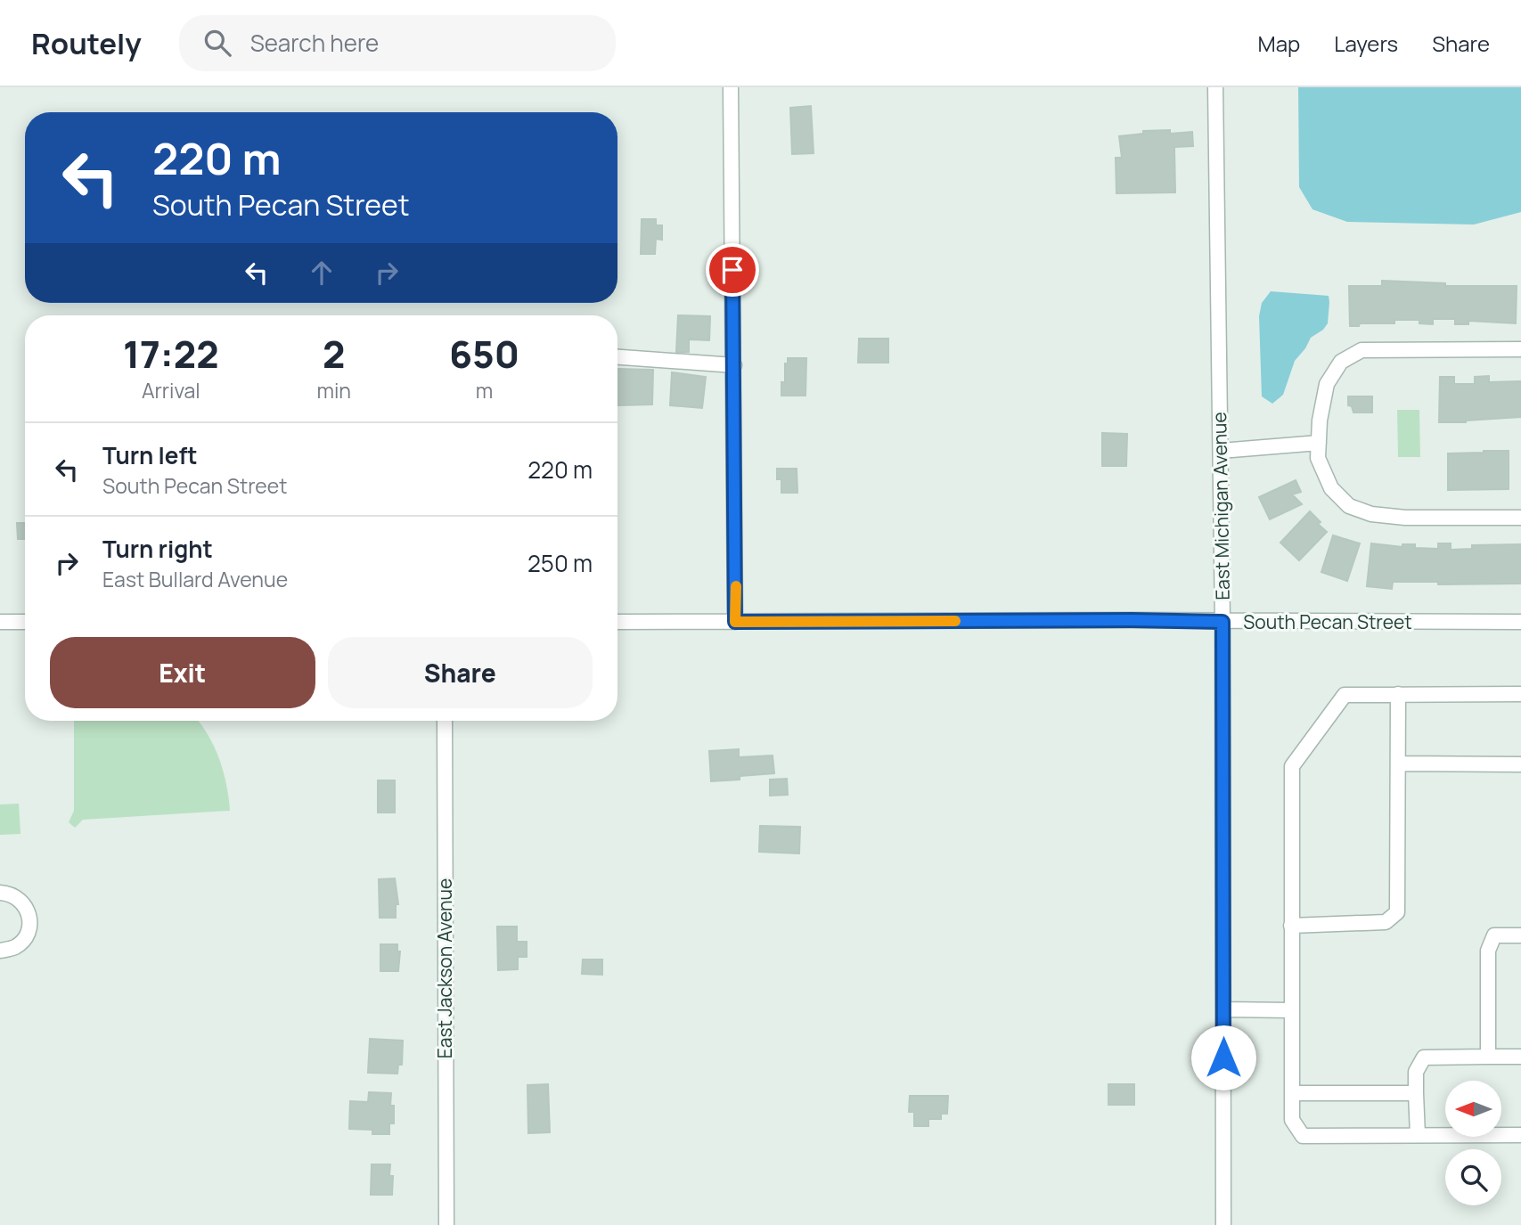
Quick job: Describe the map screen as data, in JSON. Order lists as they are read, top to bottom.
{
  "streets": {
    "street": ["East Michigan Avenue", "South Pecan Street", "East Jackson Avenue"]
  },
  "crossings": [
    ["East Michigan Avenue", "South Pecan Street"]
  ],
  "north": "left",
  "page": {
    "header": "Routely",
    "search": "Search here",
    "nav": ["Map", "Layers", "Share"],
    "turn": ["220 m", "South Pecan Street"],
    "eta": [
      "17:22",
      "Arrival",
      "2",
      "min",
      "650",
      "m"
    ],
    "list": [
      {
        "name": "Turn left",
        "note": "South Pecan Street",
        "value": "220 m"
      },
      {
        "name": "Turn right",
        "note": "East Bullard Avenue",
        "value": "250 m"
      }
    ],
    "buttons": ["Exit", "Share"]
  }
}
